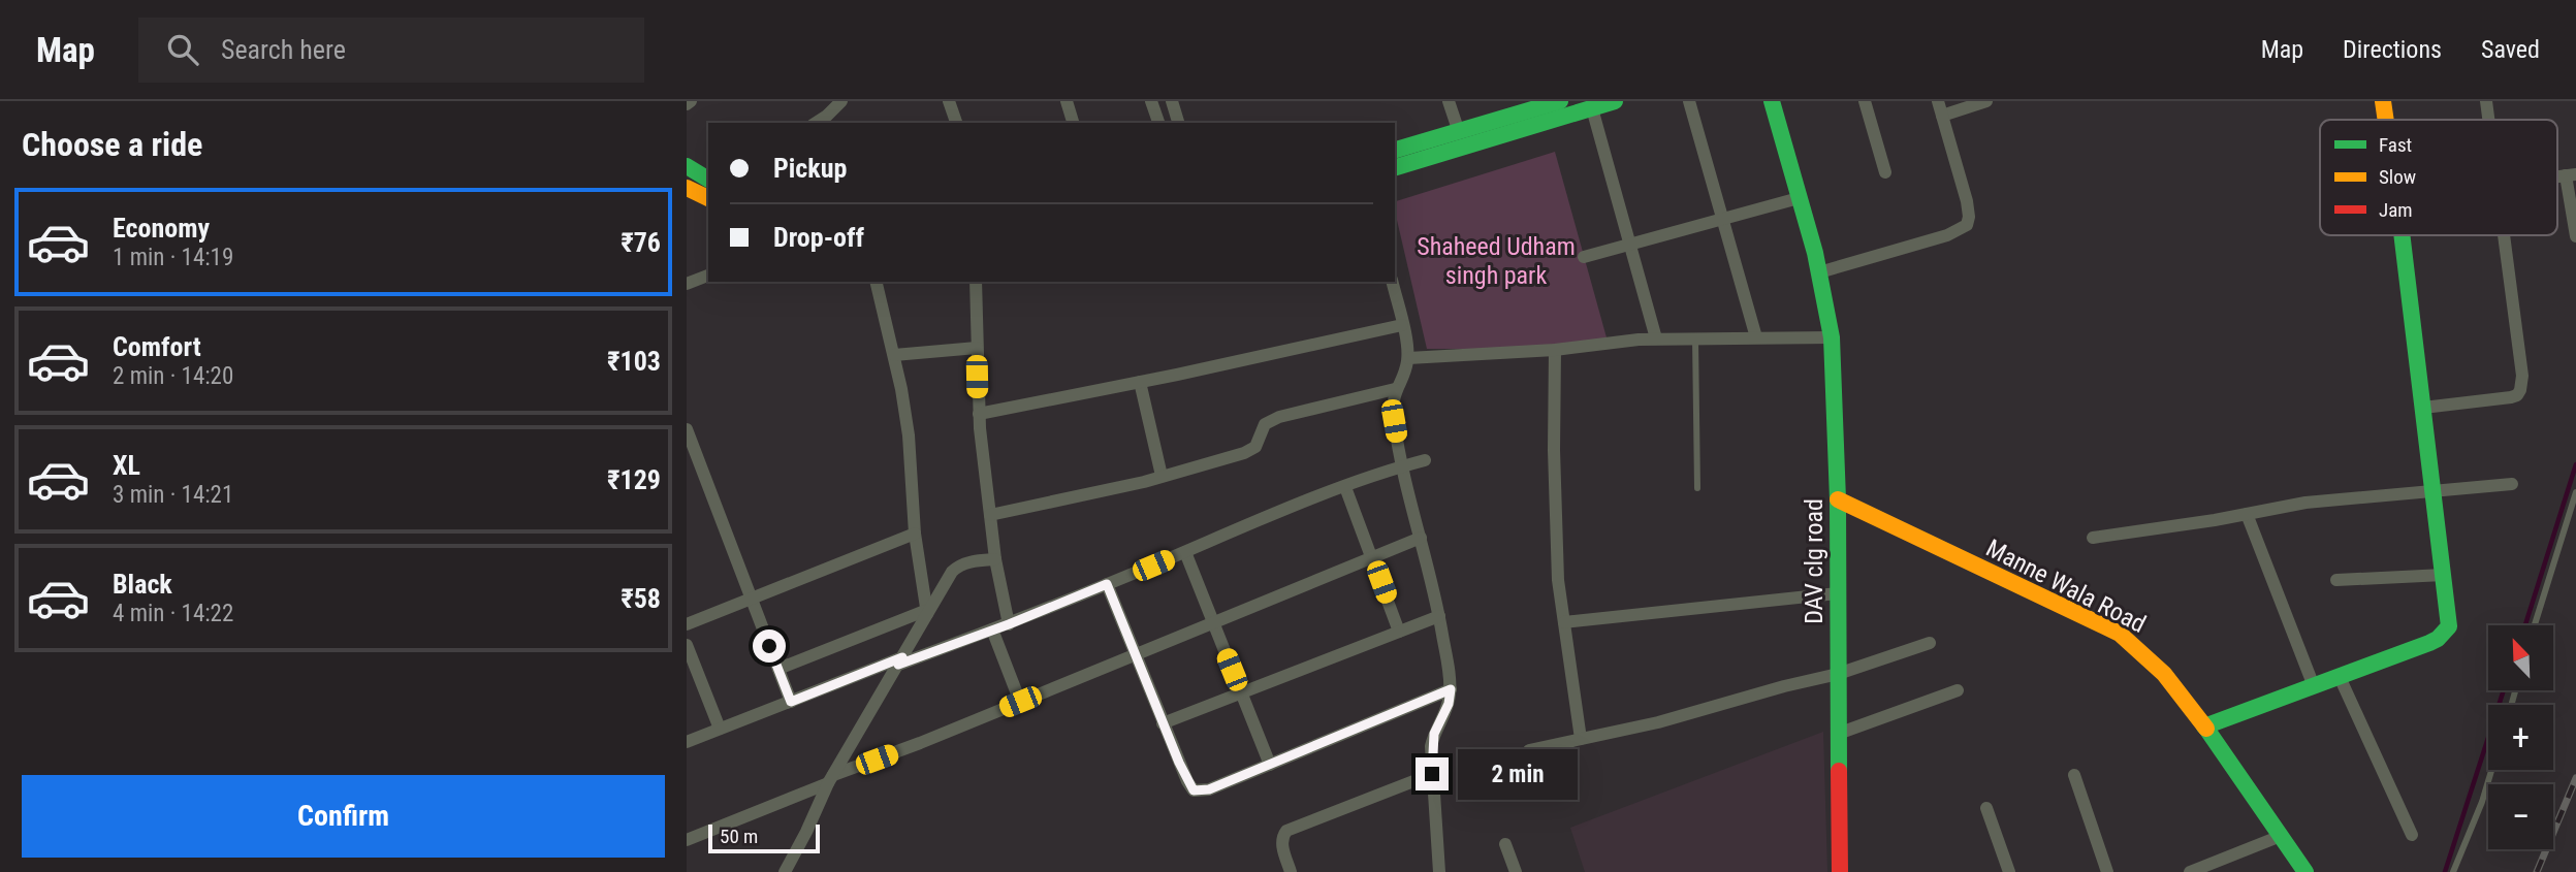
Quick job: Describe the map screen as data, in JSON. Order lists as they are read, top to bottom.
{
  "streets": {
    "main road": ["DAV clg road", "Manne Wala Road"]
  },
  "crossings": [
    ["DAV clg road", "Manne Wala Road"]
  ],
  "parks": ["Shaheed Udham singh park"],
  "legend": ["Fast", "Slow", "Jam"],
  "scale_bar": "50 m",
  "north": "top left",
  "page": {
    "header": "Map",
    "search": "Search here",
    "nav": ["Map", "Directions", "Saved"],
    "heading": "Choose a ride",
    "banner": ["Pickup", "Drop-off"],
    "list": [
      {
        "name": "Economy",
        "note": "1 min · 14:19",
        "value": "₹76"
      },
      {
        "name": "Comfort",
        "note": "2 min · 14:20",
        "value": "₹103"
      },
      {
        "name": "XL",
        "note": "3 min · 14:21",
        "value": "₹129"
      },
      {
        "name": "Black",
        "note": "4 min · 14:22",
        "value": "₹58"
      }
    ],
    "map_buttons": ["+", "−"],
    "bubble": "2 min",
    "buttons": "Confirm",
    "scale": "50 m"
  }
}
